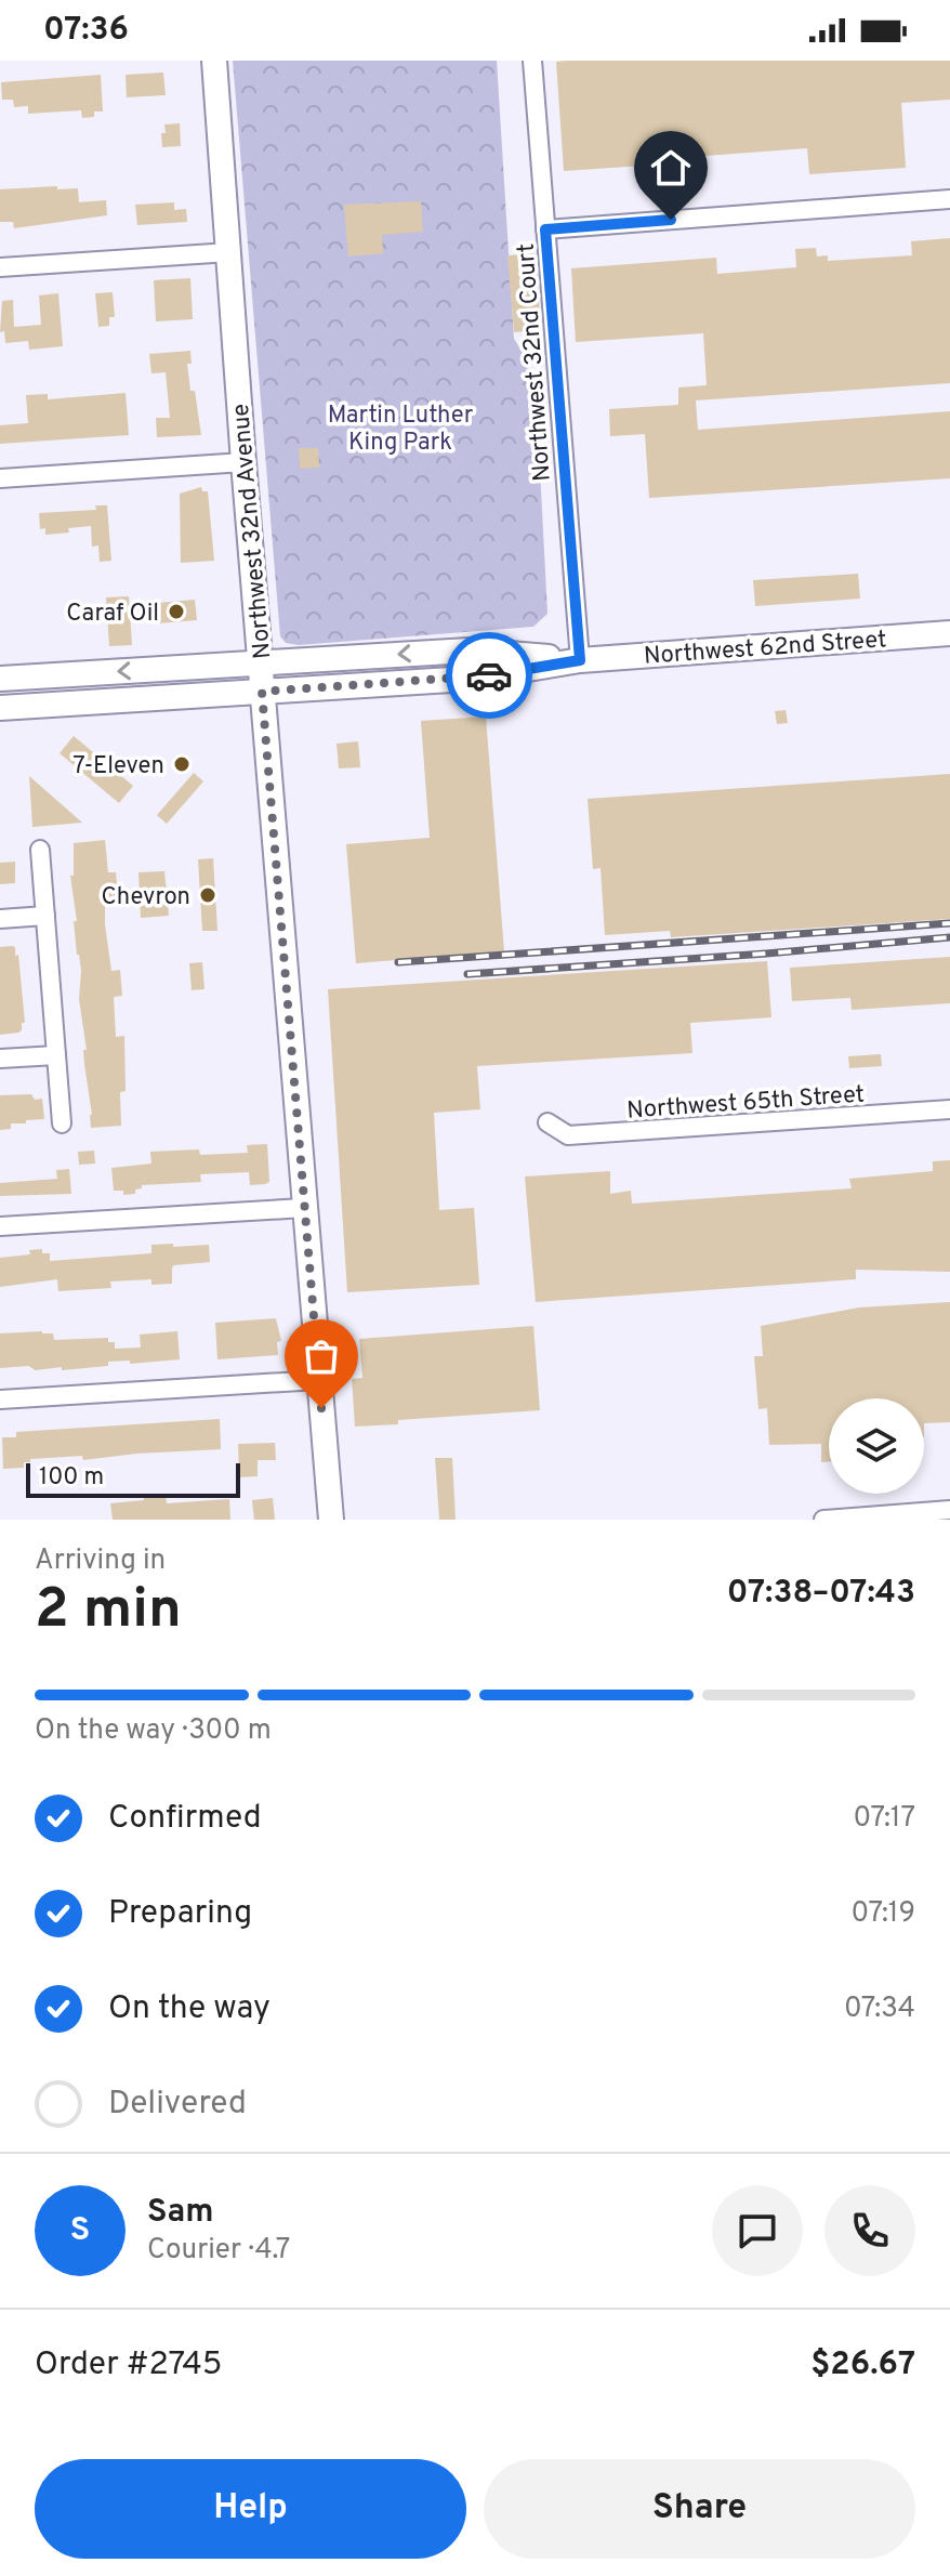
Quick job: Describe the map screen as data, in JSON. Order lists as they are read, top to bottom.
{
  "streets": {
    "main road": ["Northwest 32nd Avenue", "Northwest 62nd Street"],
    "street": ["Northwest 32nd Court", "Northwest 65th Street"]
  },
  "crossings": [
    ["Northwest 32nd Court", "Northwest 62nd Street"],
    ["Northwest 32nd Avenue", "Northwest 62nd Street"]
  ],
  "parks": ["Martin Luther King Park"],
  "places": ["Caraf Oil", "7-Eleven", "Chevron"],
  "scale_bar": "100 m",
  "page": {
    "status": "07:36",
    "scale": "100 m",
    "heading": ["2 min", "Arriving in", "07:38–07:43"],
    "panel": [
      "Sam",
      "Courier · 4.7",
      "Order #2745",
      "$26.67"
    ],
    "bar": "On the way · 300 m",
    "list": [
      ["Confirmed", "07:17"],
      ["Preparing", "07:19"],
      ["On the way", "07:34"],
      "Delivered"
    ],
    "round": "S",
    "buttons": ["Help", "Share"]
  }
}
